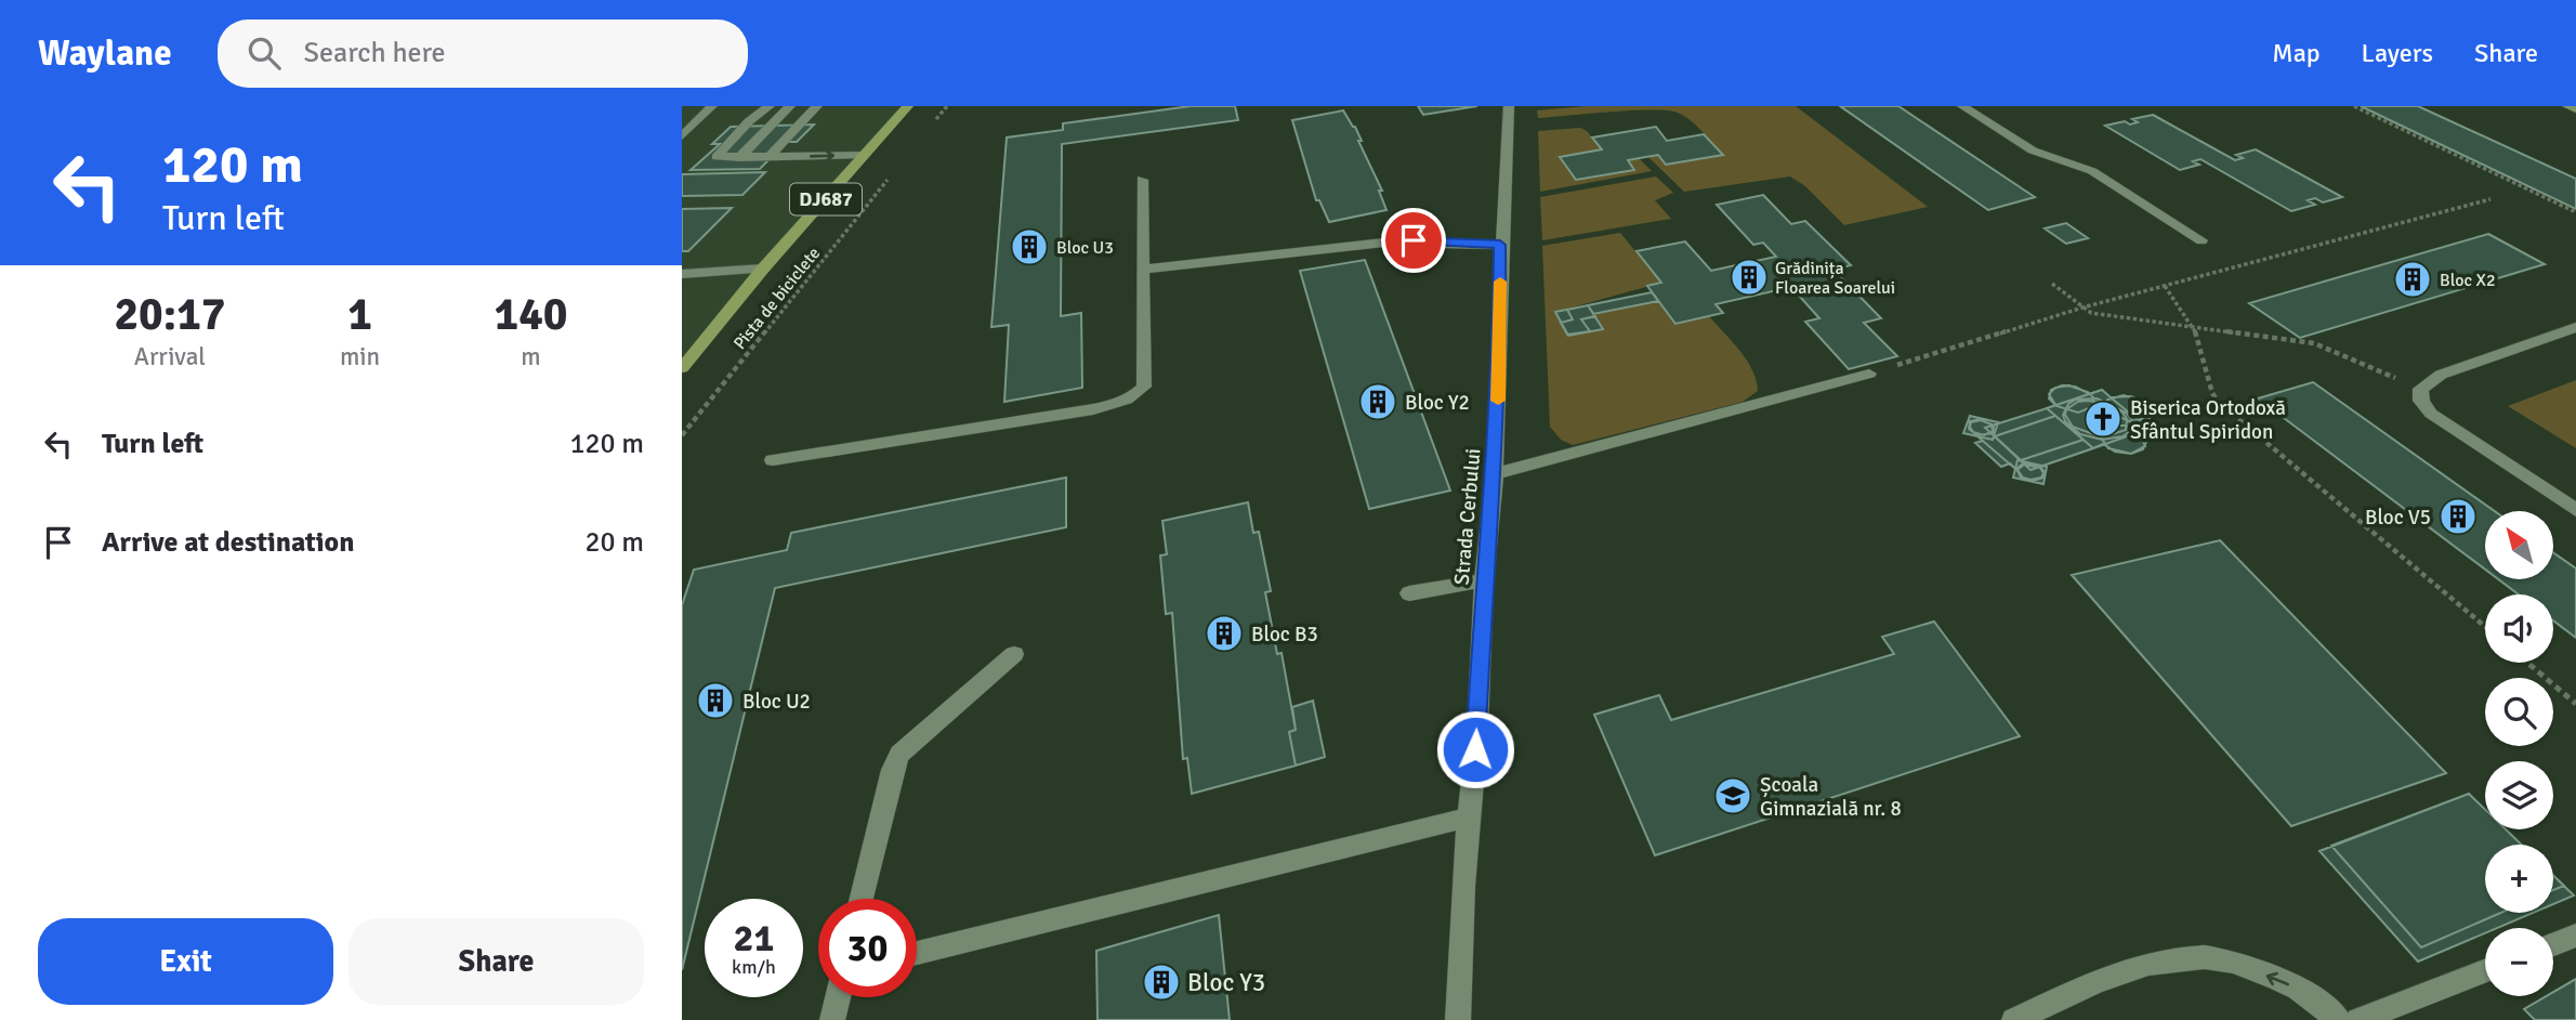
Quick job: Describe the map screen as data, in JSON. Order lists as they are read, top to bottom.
{
  "streets": {
    "main road": ["DJ687"],
    "street": ["Strada Cerbului"],
    "path": ["Pista de biciclete"]
  },
  "places": {
    "building": [
      "Bloc U3",
      "Grădinița Floarea Soarelui",
      "Bloc X2",
      "Bloc Y2",
      "Bloc V5",
      "Bloc B3",
      "Bloc U2",
      "Bloc Y3"
    ],
    "church": ["Biserica Ortodoxă Sfântul Spiridon"],
    "school or university": ["Școala Gimnazială nr. 8"]
  },
  "north": "top left",
  "page": {
    "header": "Waylane",
    "search": "Search here",
    "nav": ["Map", "Layers", "Share"],
    "turn": ["120 m", "Turn left"],
    "eta": [
      "20:17",
      "Arrival",
      "1",
      "min",
      "140",
      "m"
    ],
    "list": [
      {
        "name": "Turn left",
        "value": "120 m"
      },
      {
        "name": "Arrive at destination",
        "value": "20 m"
      }
    ],
    "map_buttons": ["+", "−"],
    "speed": "21 km/h",
    "limit": "30",
    "buttons": ["Exit", "Share"]
  }
}
